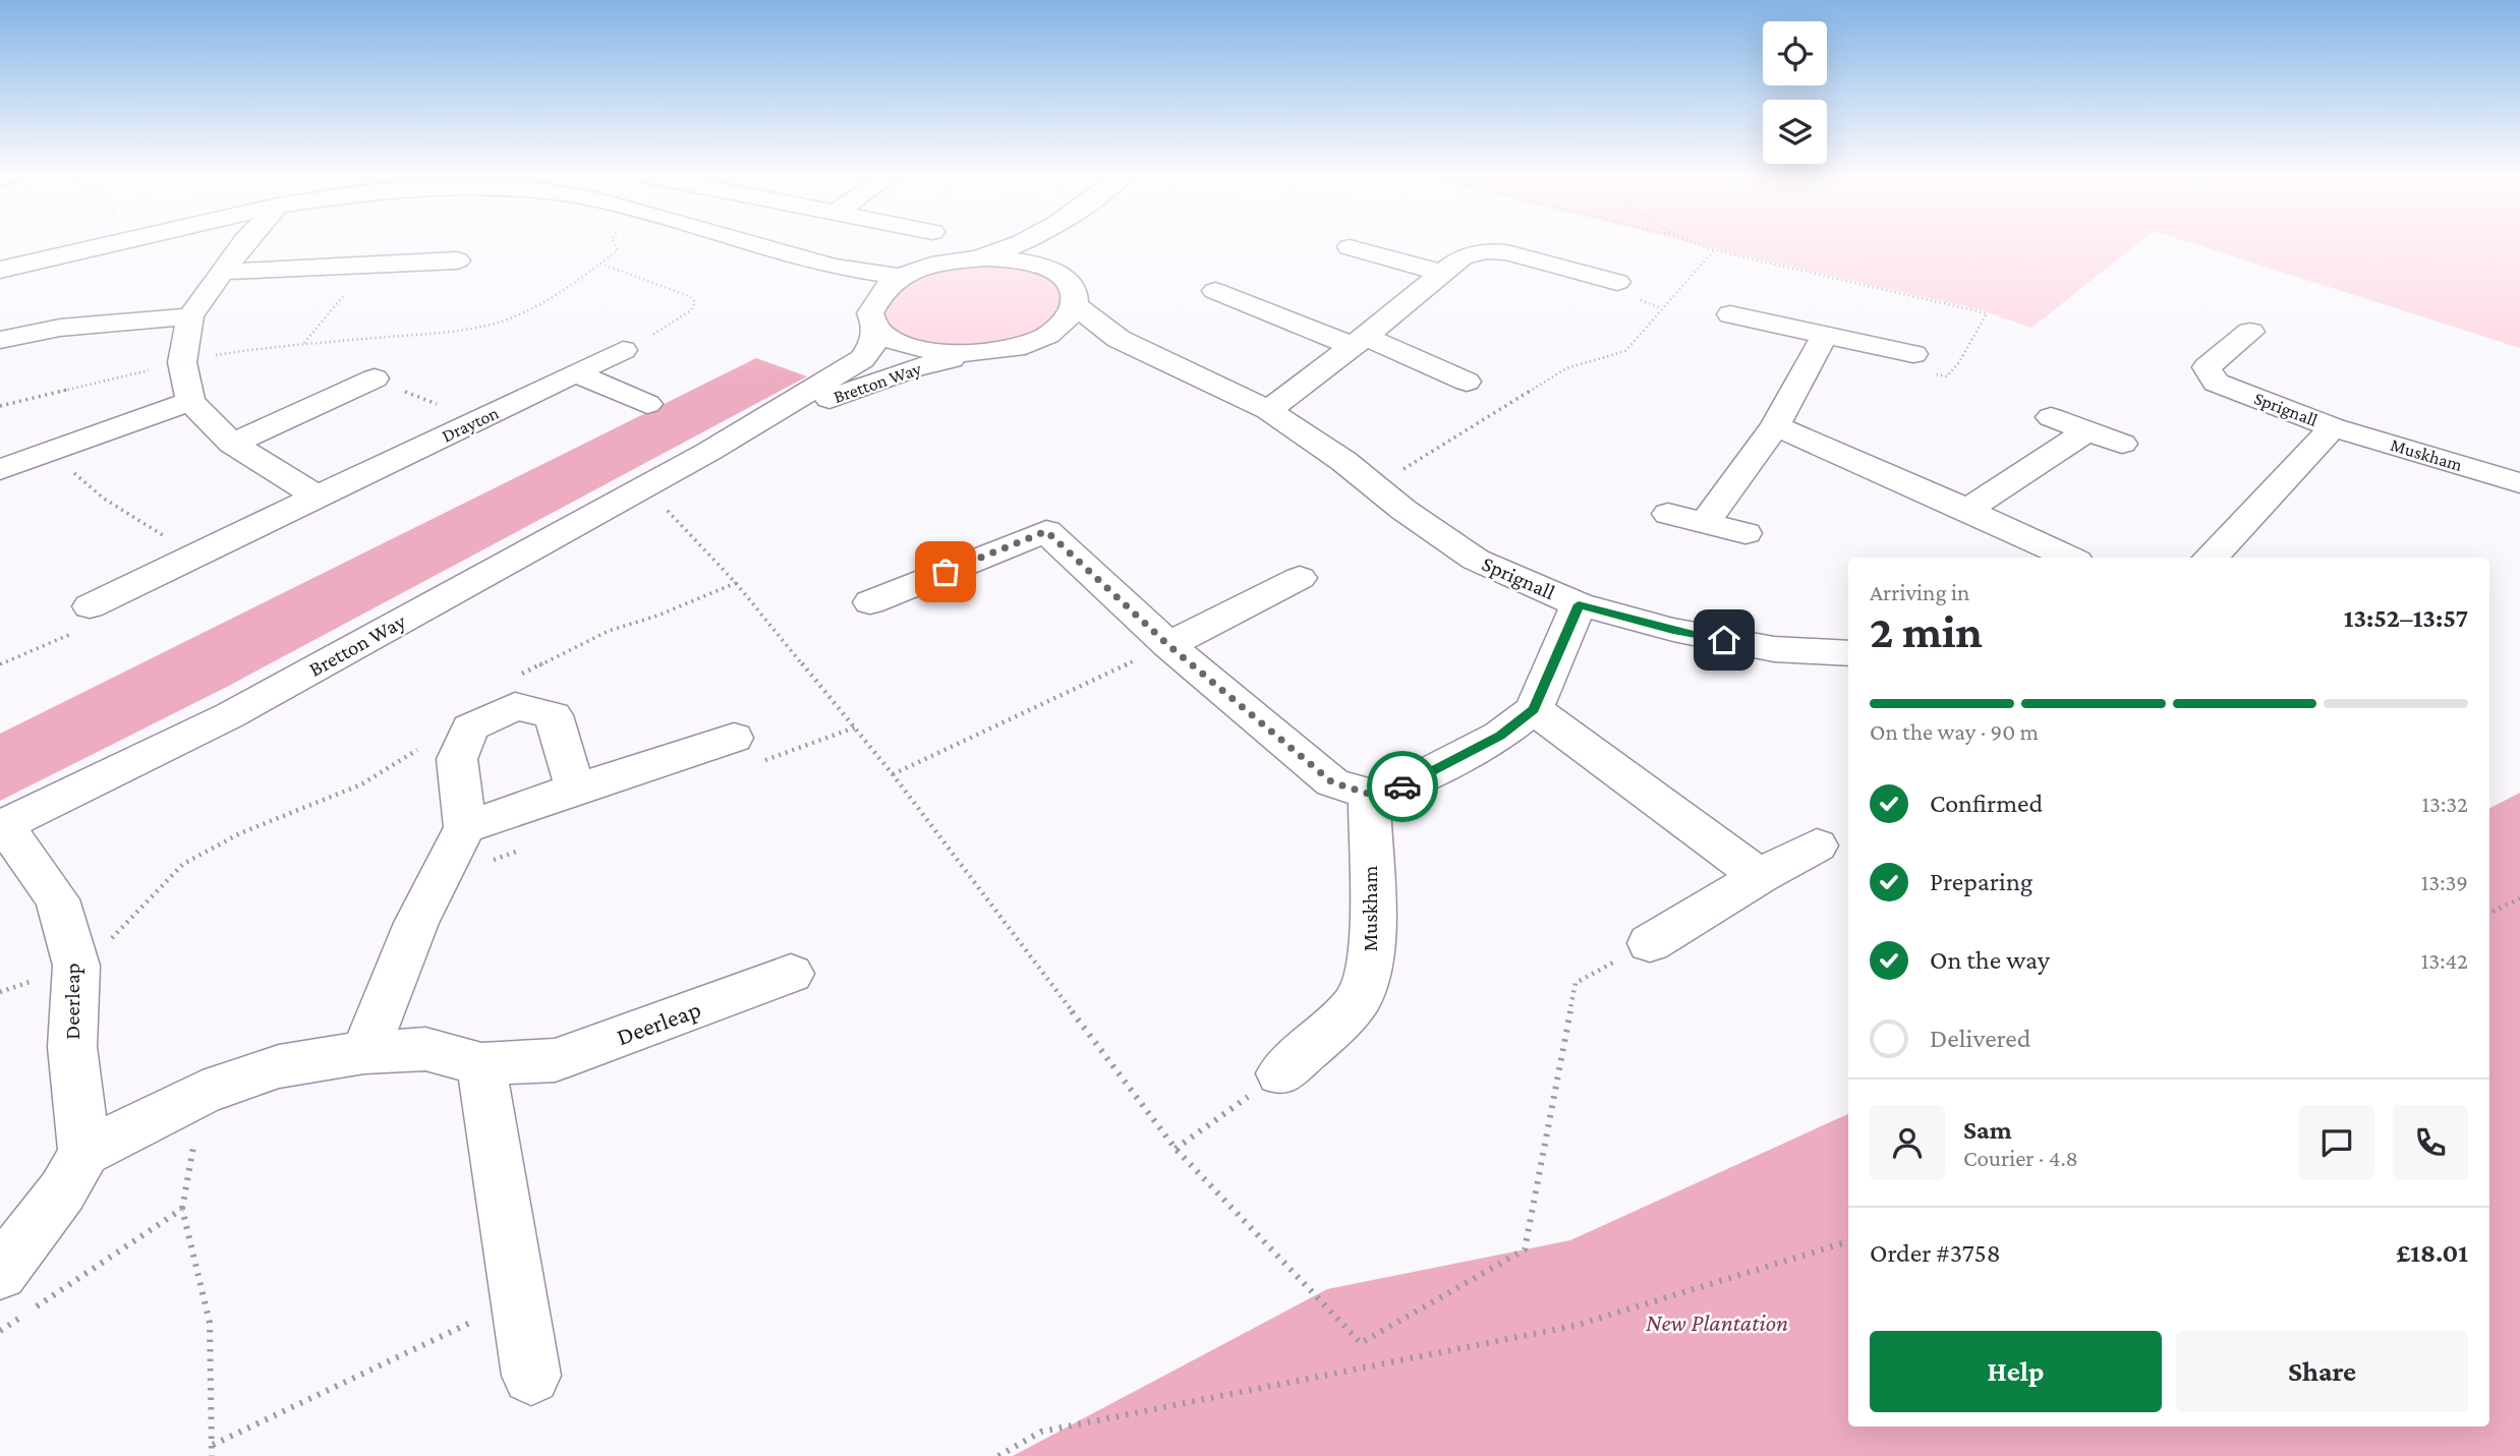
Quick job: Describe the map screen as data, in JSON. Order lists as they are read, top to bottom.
{
  "streets": {
    "street": [
      "Bretton Way",
      "Sprignall",
      "Drayton",
      "Muskham",
      "Deerleap"
    ]
  },
  "crossings": [
    ["Bretton Way", "Deerleap"],
    ["Sprignall", "Muskham"]
  ],
  "parks": ["New Plantation"],
  "page": {
    "heading": ["2 min", "Arriving in", "13:52–13:57"],
    "panel": [
      "Sam",
      "Courier · 4.8",
      "Order #3758",
      "£18.01"
    ],
    "bar": "On the way · 90 m",
    "list": [
      ["Confirmed", "13:32"],
      ["Preparing", "13:39"],
      ["On the way", "13:42"],
      "Delivered"
    ],
    "buttons": ["Help", "Share"]
  }
}
